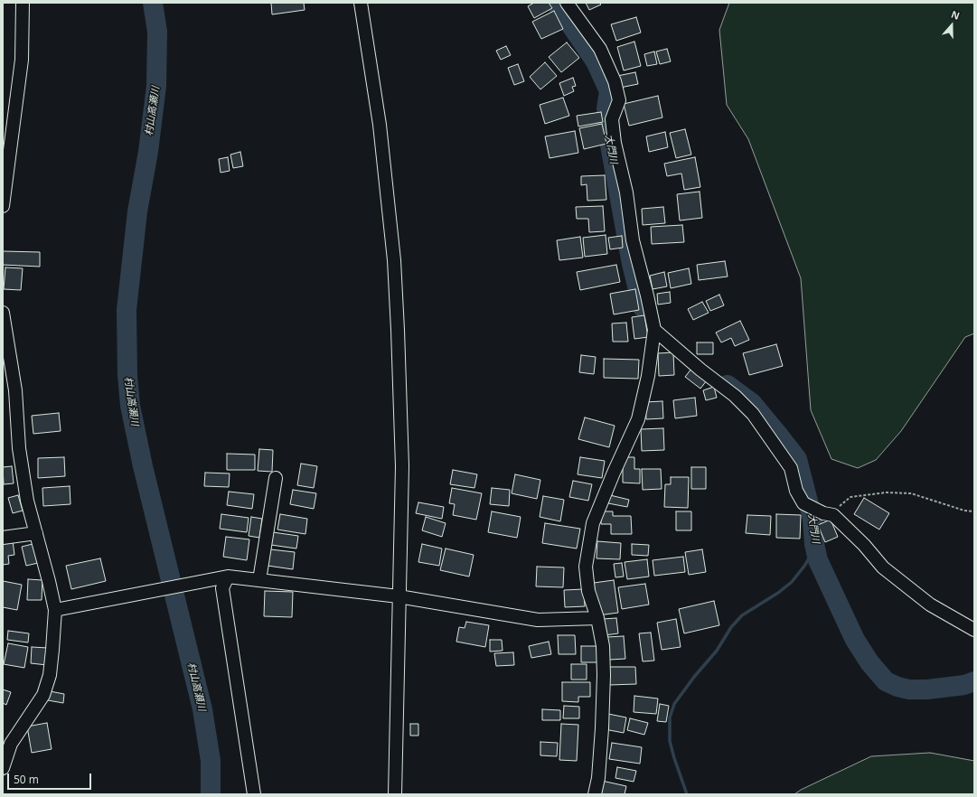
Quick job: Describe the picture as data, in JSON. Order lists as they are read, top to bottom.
{
  "water": ["村山高瀬川", "大門川"],
  "scale_bar": "50 m",
  "north": "top"
}
